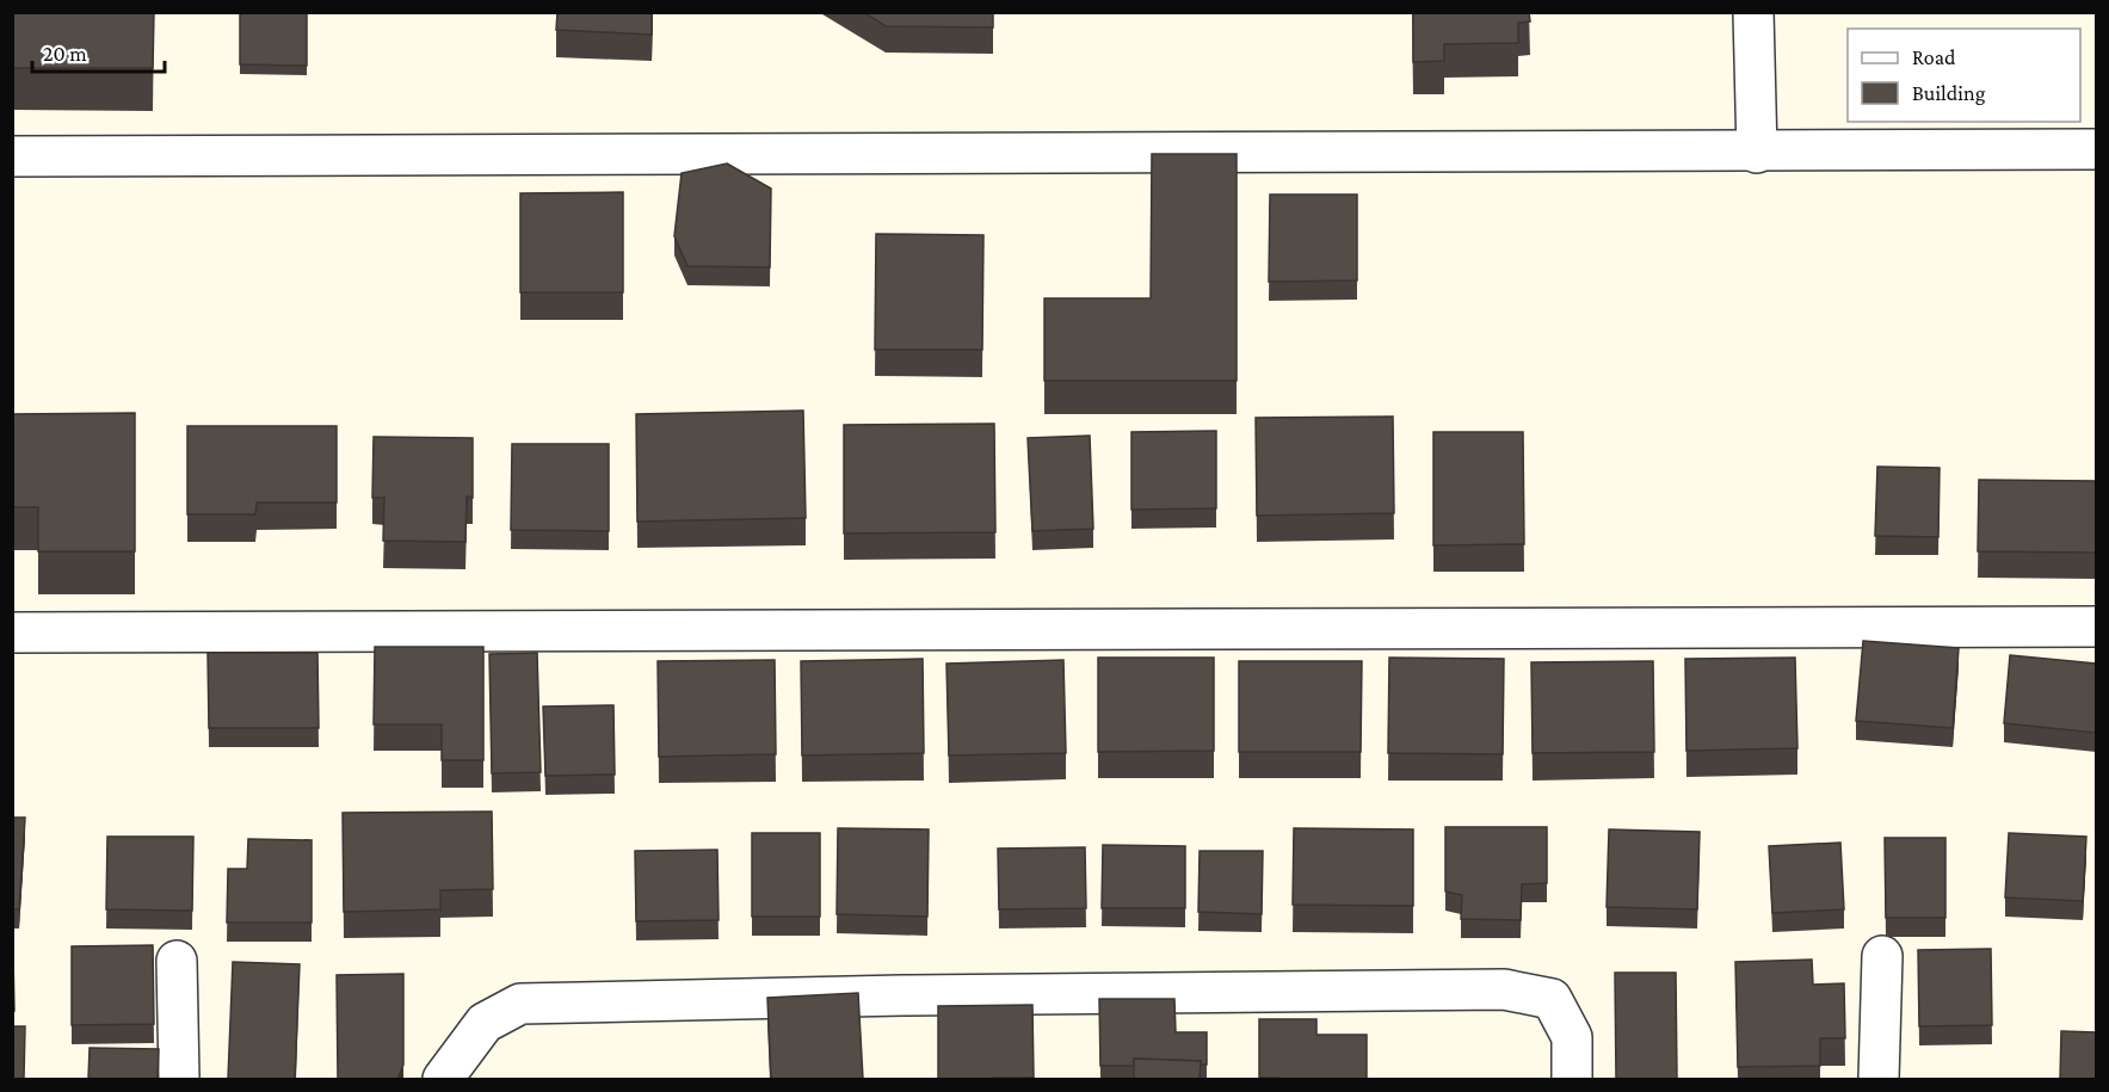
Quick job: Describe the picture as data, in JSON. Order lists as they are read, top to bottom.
{
  "legend": ["Road", "Building"],
  "scale_bar": "20 m"
}
